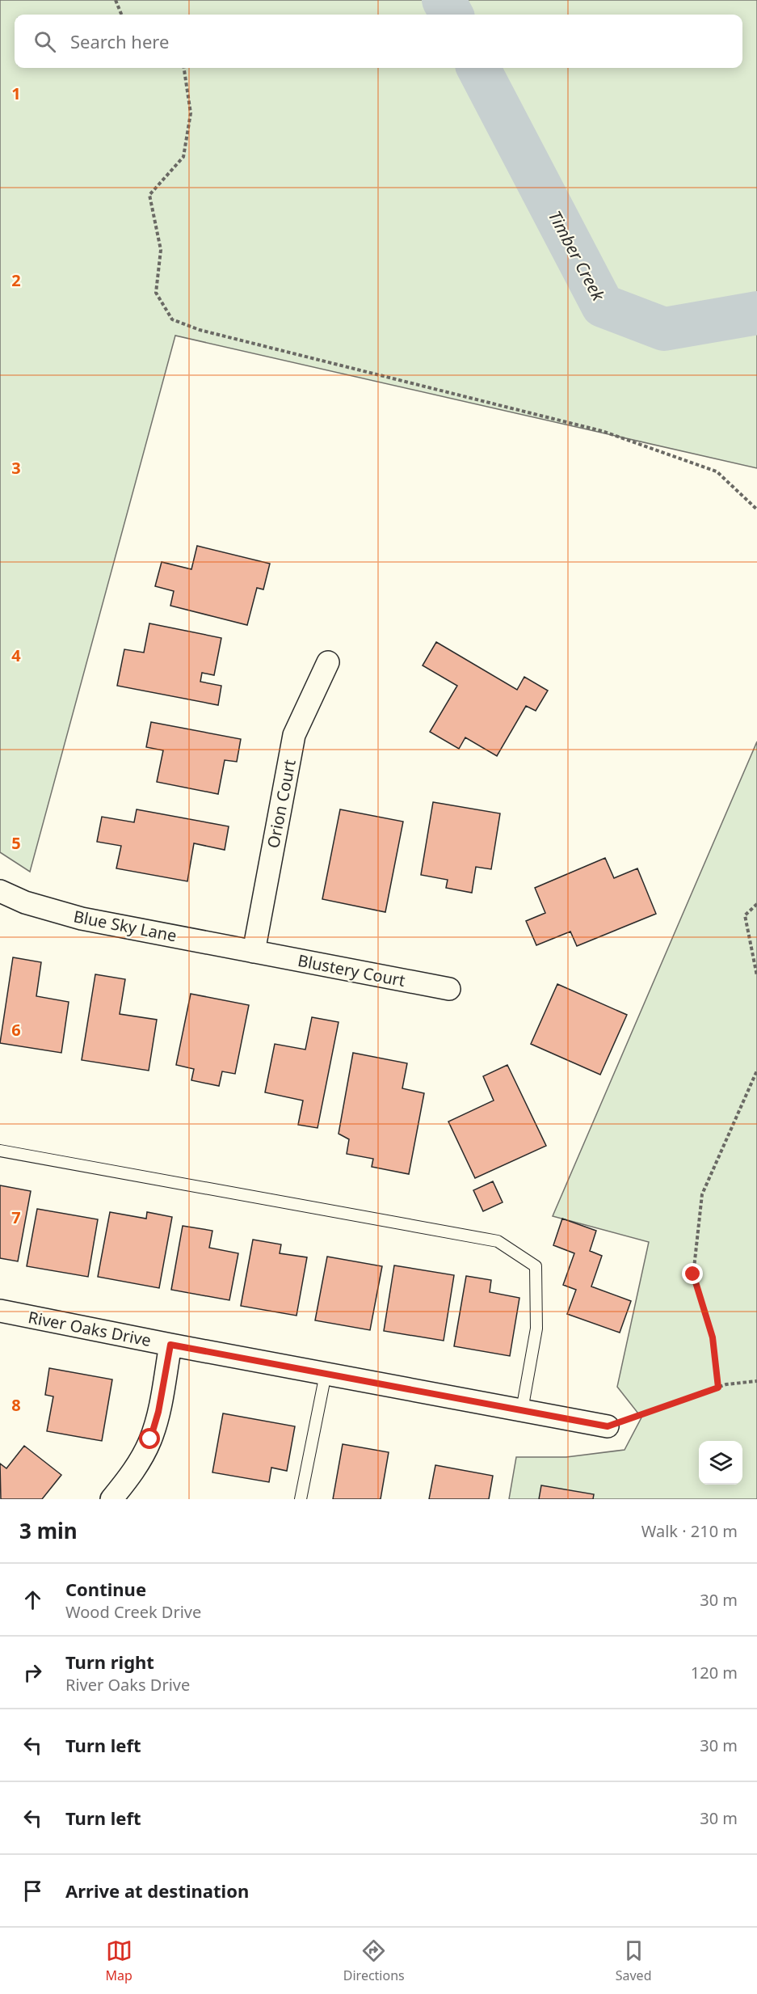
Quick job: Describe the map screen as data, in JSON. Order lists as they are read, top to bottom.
{
  "streets": {
    "street": [
      "Orion Court",
      "Blue Sky Lane",
      "Blustery Court",
      "River Oaks Drive"
    ]
  },
  "crossings": [
    ["Orion Court", "Blue Sky Lane"],
    ["Orion Court", "Blustery Court"],
    ["Blue Sky Lane", "Blustery Court"]
  ],
  "water": ["Timber Creek"],
  "page": {
    "search": "Search here",
    "heading": ["3 min", "Walk · 210 m"],
    "list": [
      ["Continue", "Wood Creek Drive", "30 m"],
      ["Turn right", "River Oaks Drive", "120 m"],
      ["Turn left", "30 m"],
      ["Turn left", "30 m"],
      "Arrive at destination"
    ],
    "nav": ["Map", "Directions", "Saved"]
  },
  "grid": {
    "rows": [
      "1",
      "2",
      "3",
      "4",
      "5",
      "6",
      "7",
      "8"
    ]
  }
}
